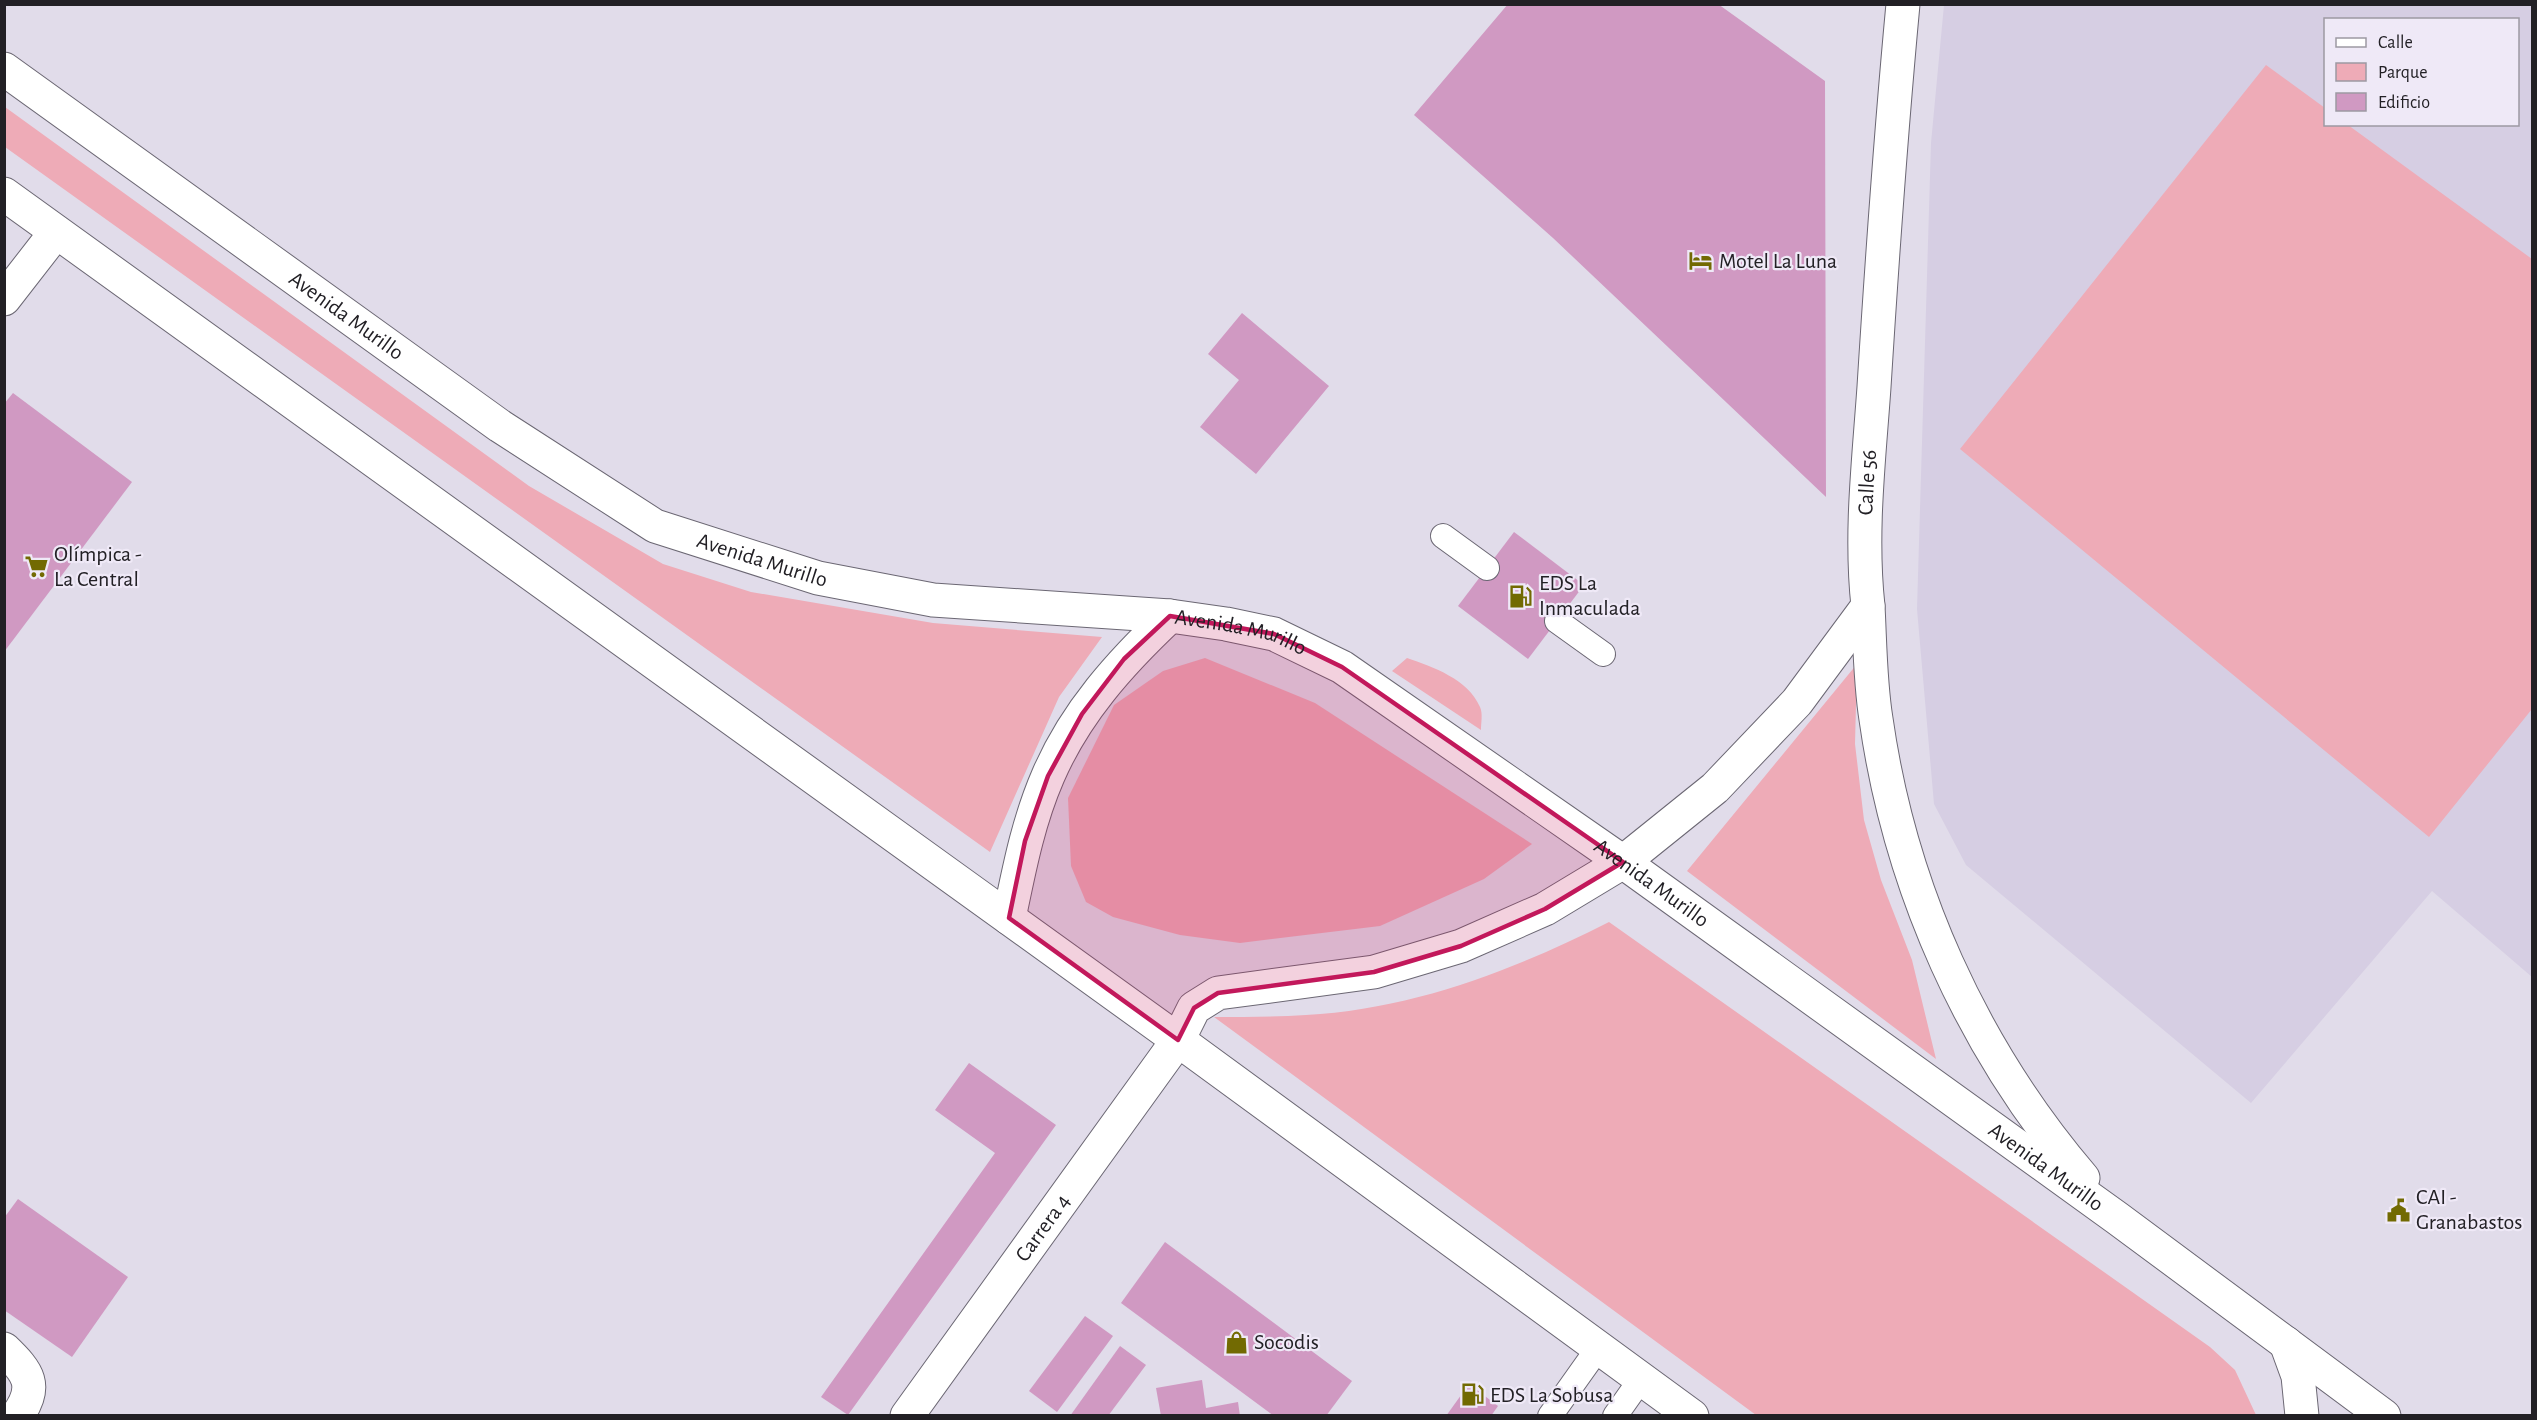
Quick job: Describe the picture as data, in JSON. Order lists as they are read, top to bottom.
{
  "streets": {
    "main road": ["Avenida Murillo", "Calle 56", "Carrera 4"]
  },
  "crossings": [
    ["Avenida Murillo", "Calle 56"],
    ["Avenida Murillo", "Carrera 4"]
  ],
  "places": {
    "hotel": ["Motel La Luna"],
    "supermarket": ["Olímpica - La Central"],
    "fuel station": ["EDS La Inmaculada", "EDS La Sobusa"],
    "public building": ["CAI - Granabastos"],
    "shop": ["Socodis"]
  },
  "legend": ["Calle", "Parque", "Edificio"]
}
